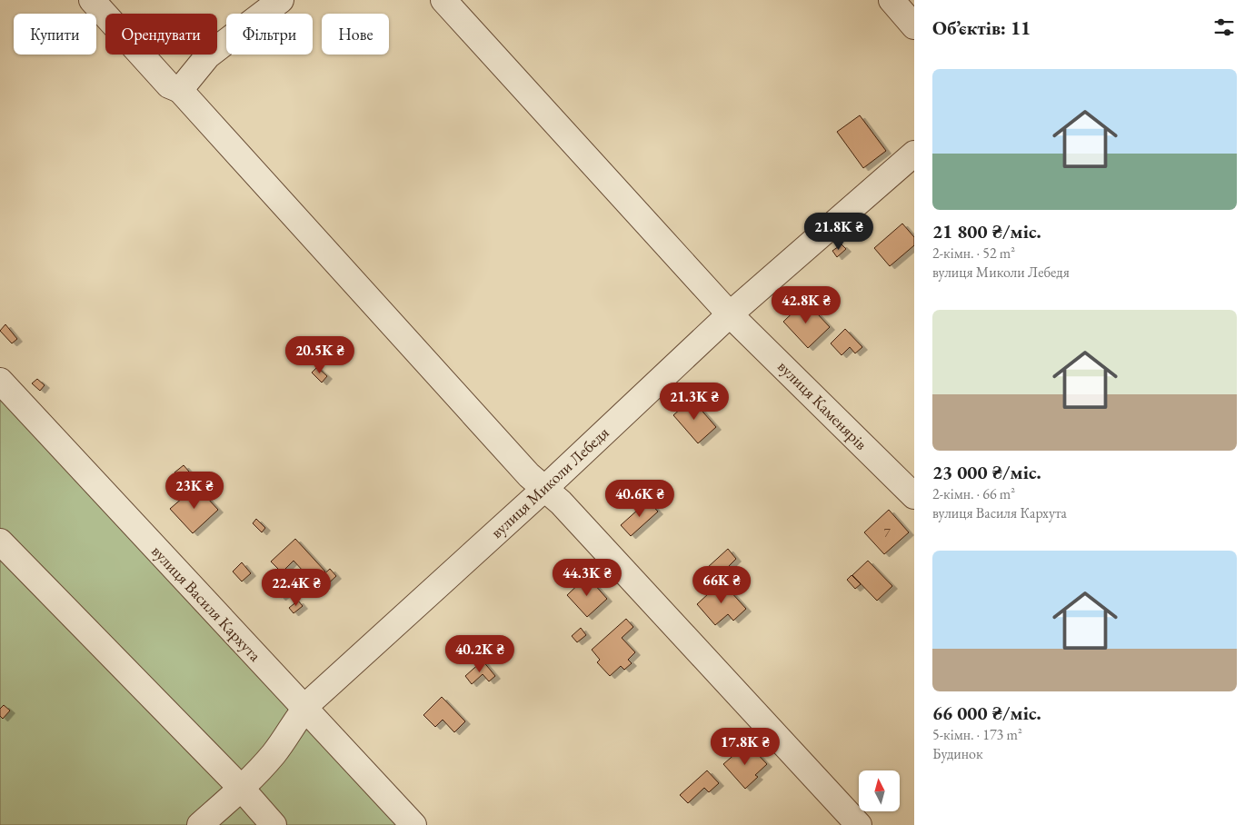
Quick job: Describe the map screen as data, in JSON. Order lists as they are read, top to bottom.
{
  "streets": {
    "street": ["вулиця Каменярів", "вулиця Миколи Лебедя", "вулиця Василя Кархута"]
  },
  "crossings": [
    ["вулиця Каменярів", "вулиця Миколи Лебедя"],
    ["вулиця Миколи Лебедя", "вулиця Василя Кархута"]
  ],
  "house_numbers": ["7"],
  "north": "top",
  "page": {
    "heading": "Об’єктів: 11",
    "chip": [
      "Купити",
      "Орендувати",
      "Фільтри",
      "Нове"
    ],
    "list": [
      {
        "name": "21 800 ₴/міс.",
        "note": "2-кімн. · 52 m² · вулиця Миколи Лебедя"
      },
      {
        "name": "23 000 ₴/міс.",
        "note": "2-кімн. · 66 m² · вулиця Василя Кархута"
      },
      {
        "name": "66 000 ₴/міс.",
        "note": "5-кімн. · 173 m² · Будинок"
      }
    ],
    "price": [
      "21.8K ₴",
      "42.8K ₴",
      "20.5K ₴",
      "21.3K ₴",
      "23K ₴",
      "40.6K ₴",
      "44.3K ₴",
      "66K ₴",
      "22.4K ₴",
      "40.2K ₴",
      "17.8K ₴"
    ]
  }
}
